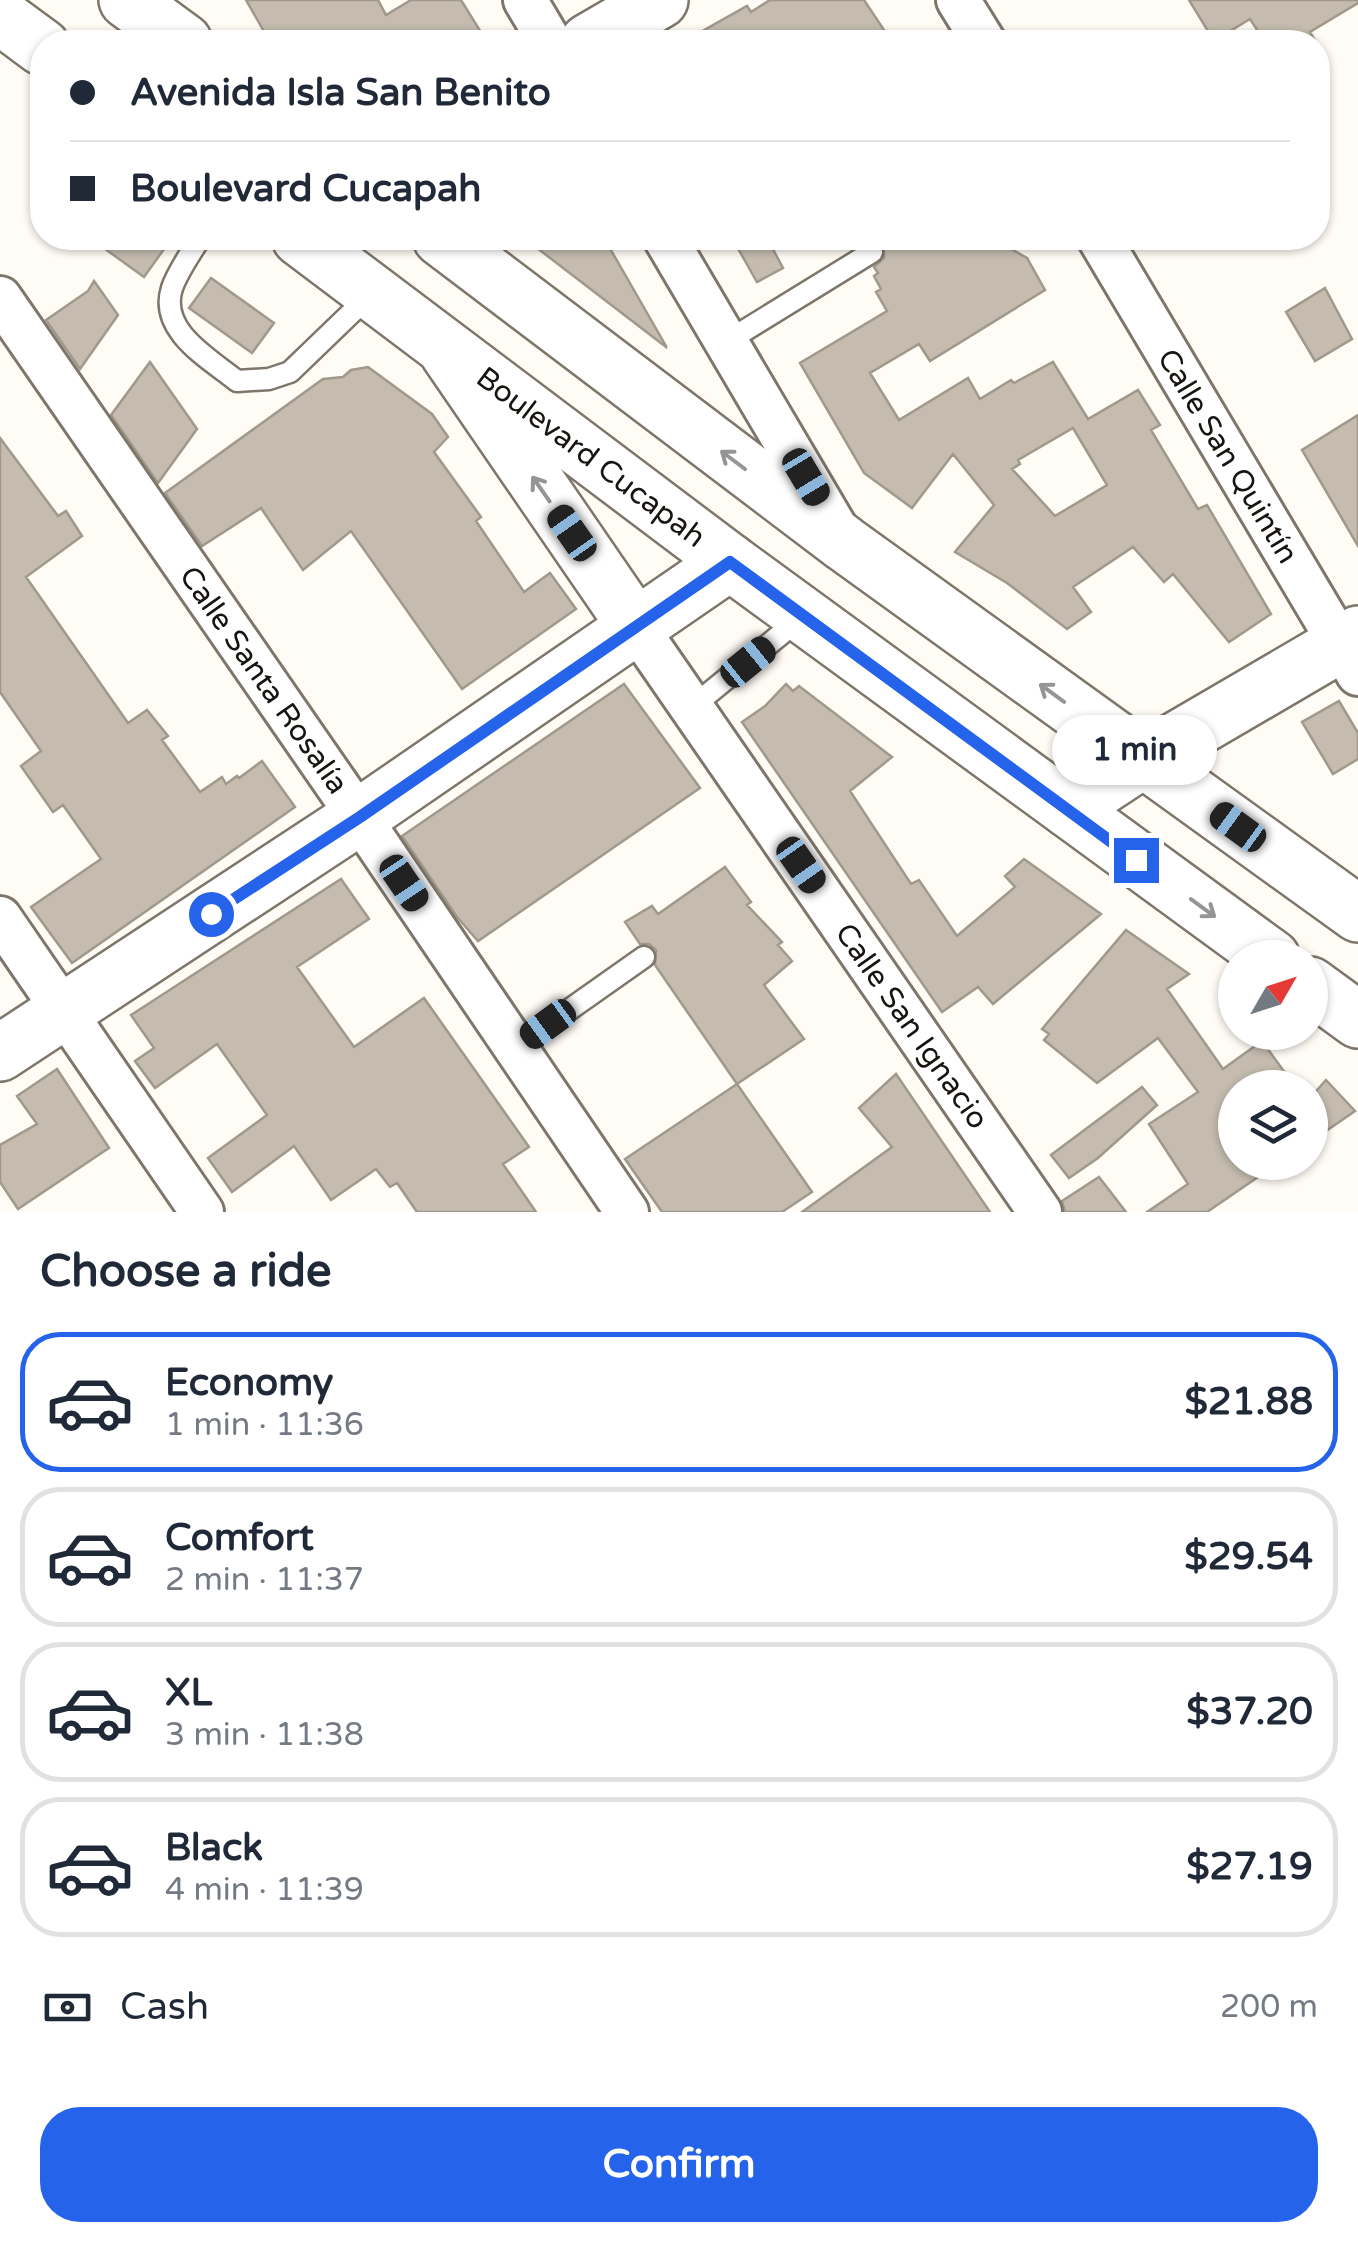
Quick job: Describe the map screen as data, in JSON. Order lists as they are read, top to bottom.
{
  "streets": {
    "main road": ["Boulevard Cucapah", "Calle San Ignacio"],
    "street": ["Calle San Quintín", "Calle Santa Rosalía"]
  },
  "crossings": [
    ["Boulevard Cucapah", "Calle San Ignacio"]
  ],
  "north": "top right",
  "page": {
    "banner": ["Avenida Isla San Benito", "Boulevard Cucapah"],
    "bubble": "1 min",
    "heading": "Choose a ride",
    "list": [
      {
        "name": "Economy",
        "note": "1 min · 11:36",
        "value": "$21.88"
      },
      {
        "name": "Comfort",
        "note": "2 min · 11:37",
        "value": "$29.54"
      },
      {
        "name": "XL",
        "note": "3 min · 11:38",
        "value": "$37.20"
      },
      {
        "name": "Black",
        "note": "4 min · 11:39",
        "value": "$27.19"
      }
    ],
    "pay": ["Cash", "200 m"],
    "buttons": "Confirm"
  }
}
